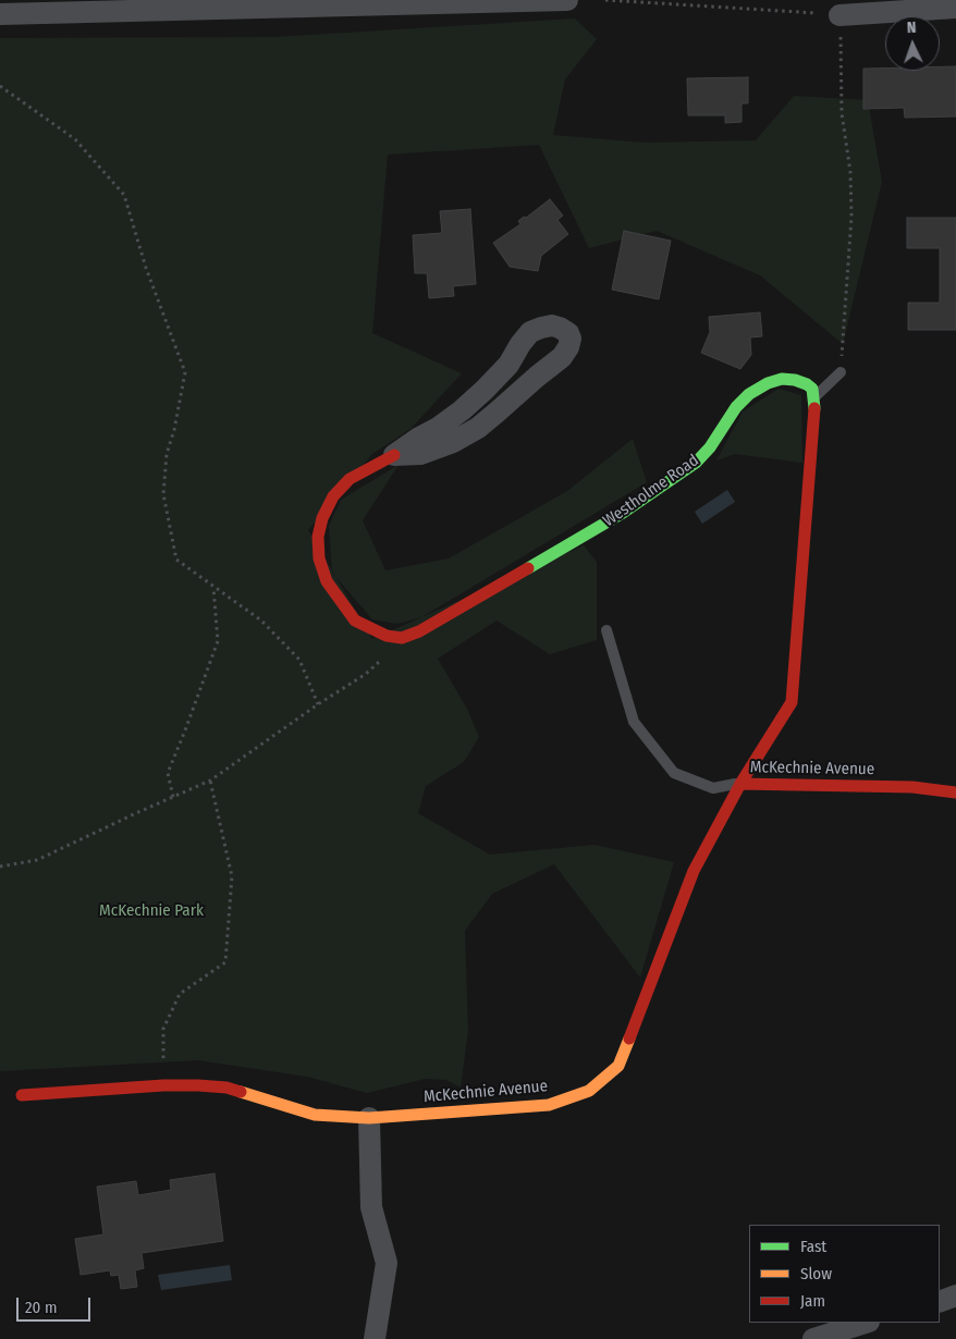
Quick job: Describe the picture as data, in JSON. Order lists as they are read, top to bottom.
{
  "streets": {
    "street": ["Westholme Road", "McKechnie Avenue"]
  },
  "parks": ["McKechnie Park"],
  "legend": ["Fast", "Slow", "Jam"],
  "scale_bar": "20 m",
  "north": "top"
}
